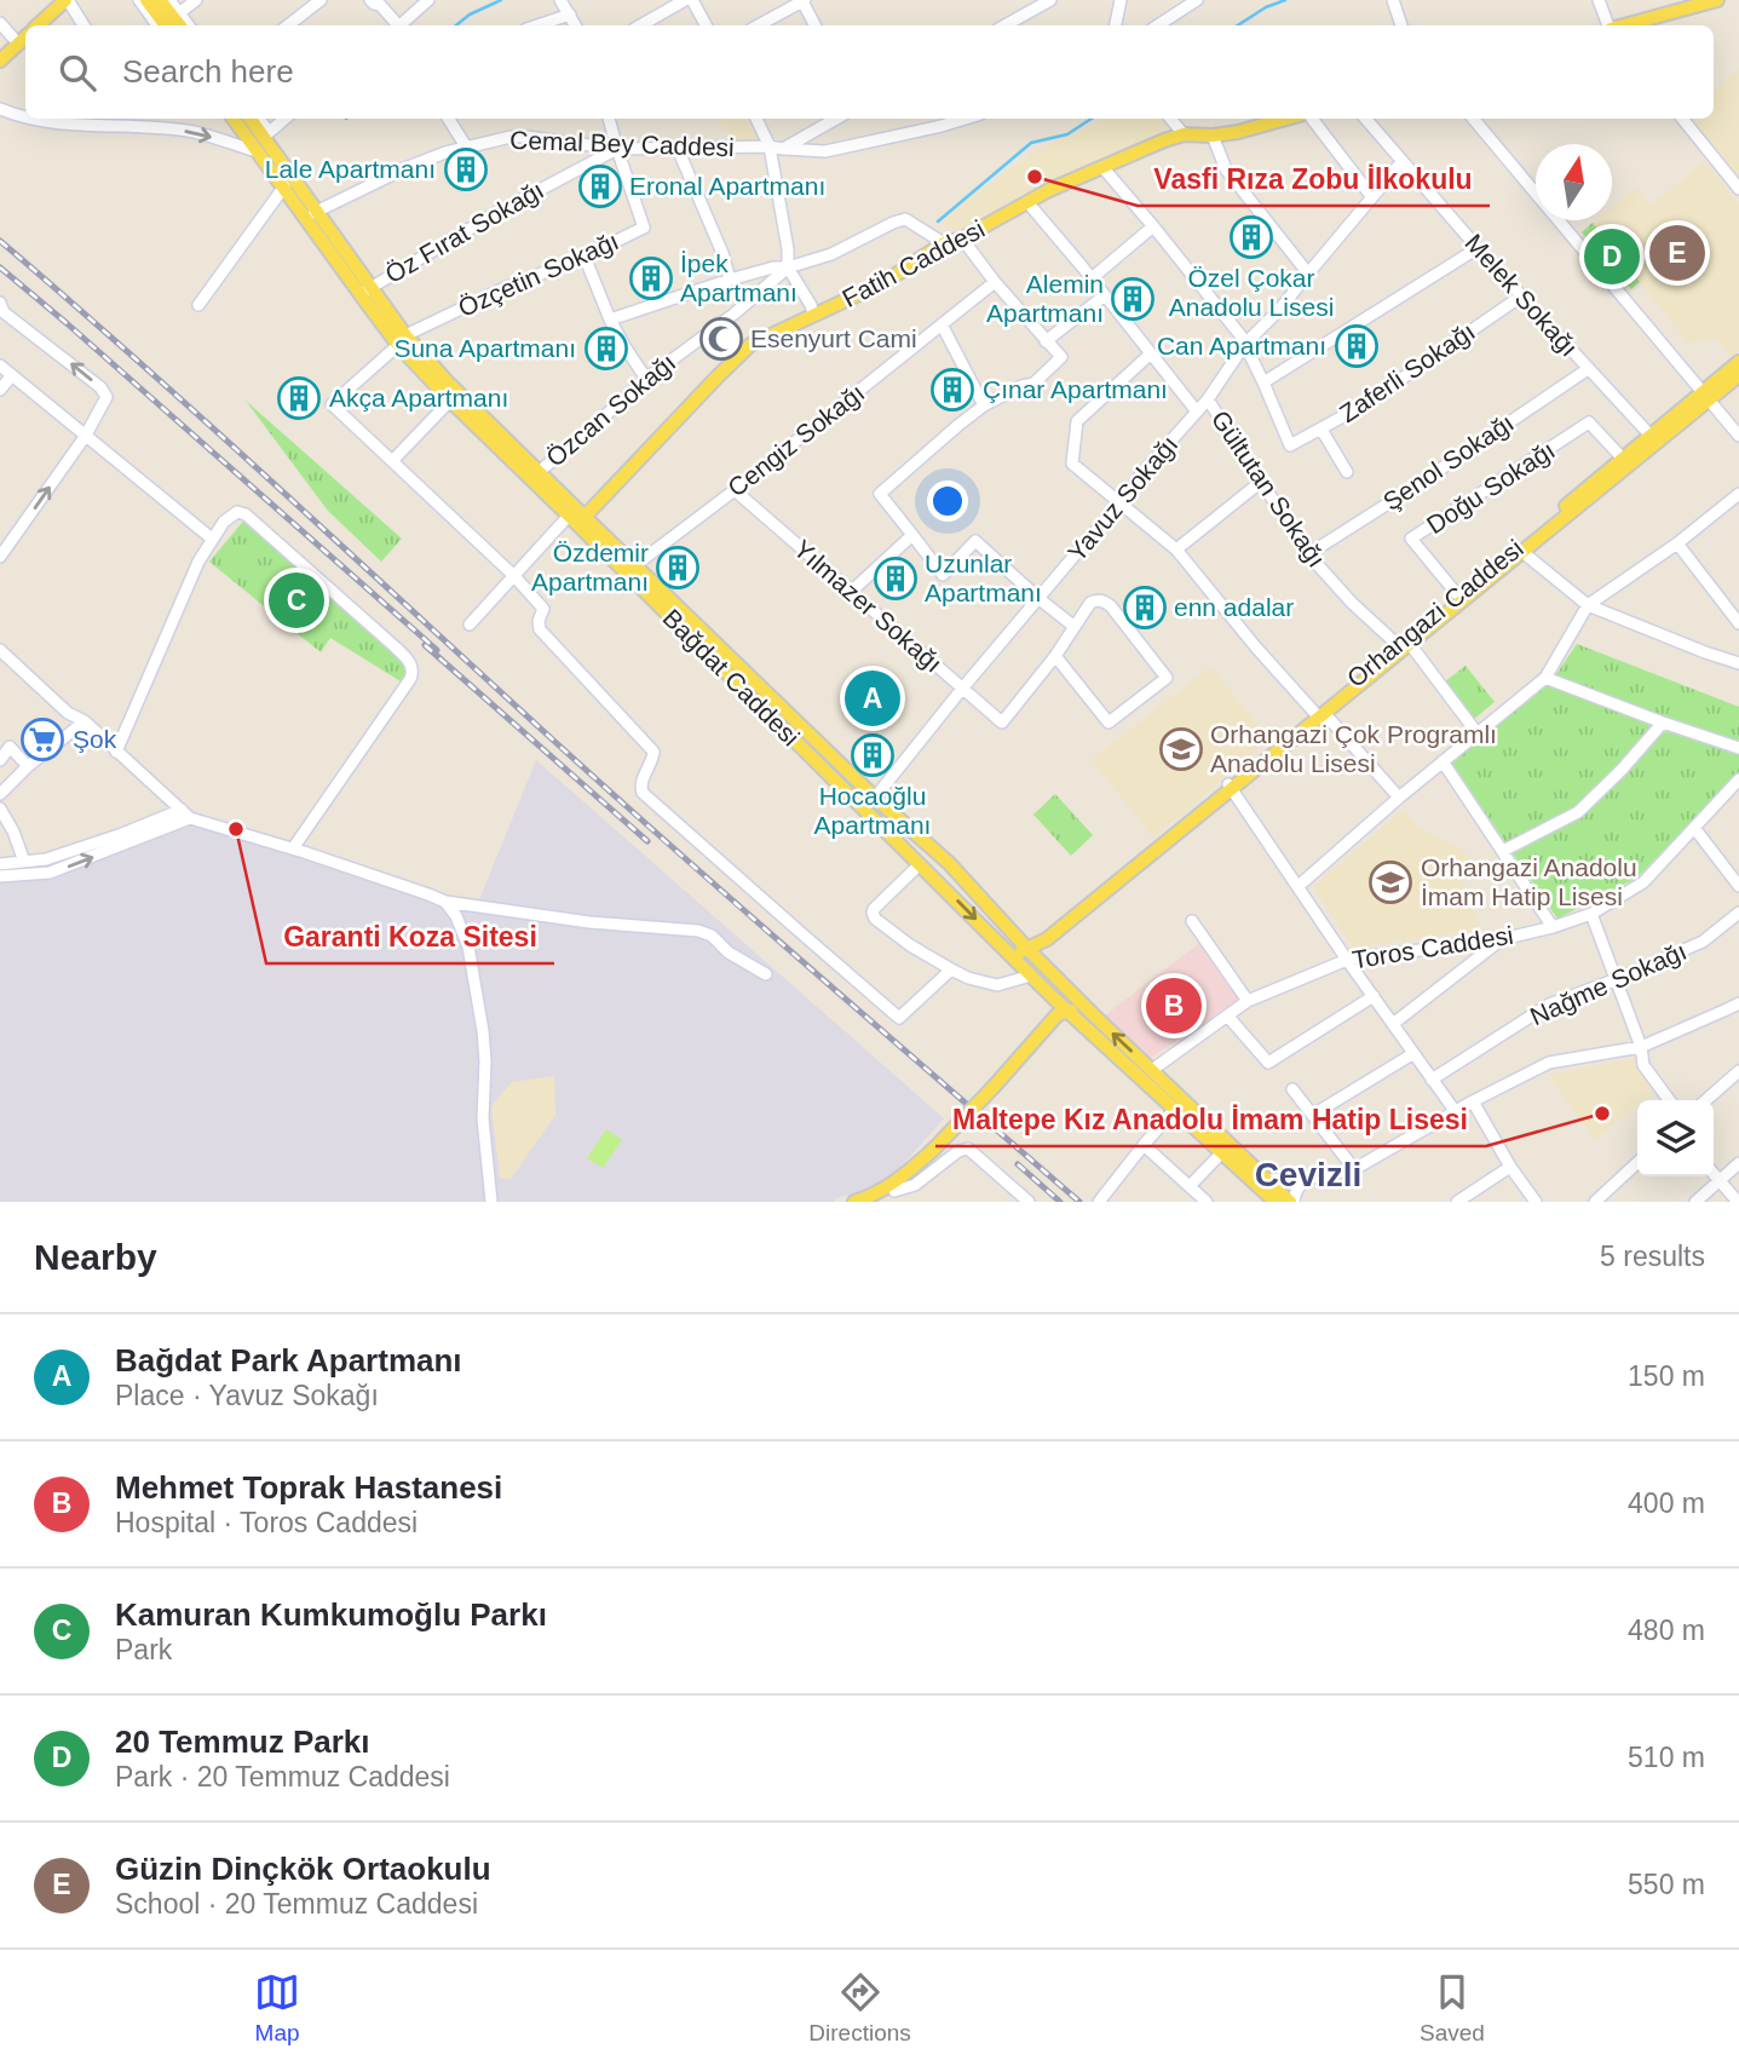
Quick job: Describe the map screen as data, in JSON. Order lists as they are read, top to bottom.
{
  "streets": {
    "main road": ["Fatih Caddesi", "Orhangazi Caddesi", "Bağdat Caddesi"],
    "street": [
      "Cemal Bey Caddesi",
      "Öz Fırat Sokağı",
      "Özçetin Sokağı",
      "Melek Sokağı",
      "Zaferli Sokağı",
      "Özcan Sokağı",
      "Cengiz Sokağı",
      "Şenol Sokağı",
      "Doğu Sokağı",
      "Gültutan Sokağı",
      "Yavuz Sokağı",
      "Yılmazer Sokağı",
      "Toros Caddesi",
      "Nağme Sokağı"
    ]
  },
  "crossings": [
    ["Cemal Bey Caddesi", "Öz Fırat Sokağı"],
    ["Cemal Bey Caddesi", "Özçetin Sokağı"],
    ["Cemal Bey Caddesi", "Bağdat Caddesi"],
    ["Öz Fırat Sokağı", "Özçetin Sokağı"],
    ["Öz Fırat Sokağı", "Bağdat Caddesi"],
    ["Fatih Caddesi", "Özcan Sokağı"],
    ["Fatih Caddesi", "Bağdat Caddesi"],
    ["Özçetin Sokağı", "Bağdat Caddesi"],
    ["Melek Sokağı", "Zaferli Sokağı"],
    ["Melek Sokağı", "Şenol Sokağı"],
    ["Melek Sokağı", "Yavuz Sokağı"],
    ["Melek Sokağı", "Orhangazi Caddesi"],
    ["Özcan Sokağı", "Bağdat Caddesi"],
    ["Cengiz Sokağı", "Yılmazer Sokağı"],
    ["Cengiz Sokağı", "Bağdat Caddesi"],
    ["Şenol Sokağı", "Gültutan Sokağı"],
    ["Doğu Sokağı", "Orhangazi Caddesi"],
    ["Gültutan Sokağı", "Yavuz Sokağı"],
    ["Gültutan Sokağı", "Orhangazi Caddesi"],
    ["Yavuz Sokağı", "Yılmazer Sokağı"],
    ["Yavuz Sokağı", "Bağdat Caddesi"],
    ["Orhangazi Caddesi", "Bağdat Caddesi"],
    ["Bağdat Caddesi", "Toros Caddesi"]
  ],
  "districts": ["Cevizli"],
  "places": {
    "building": [
      "Lale Apartmanı",
      "Eronal Apartmanı",
      "Özel Çokar Anadolu Lisesi",
      "İpek Apartmanı",
      "Alemin Apartmanı",
      "Can Apartmanı",
      "Suna Apartmanı",
      "Çınar Apartmanı",
      "Akça Apartmanı",
      "Özdemir Apartmanı",
      "Uzunlar Apartmanı",
      "enn adalar",
      "Hocaoğlu Apartmanı"
    ],
    "other": ["Vasfi Rıza Zobu İlkokulu", "Garanti Koza Sitesi", "Maltepe Kız Anadolu İmam Hatip Lisesi"],
    "mosque": ["Esenyurt Cami"],
    "supermarket": ["Şok"],
    "school or university": ["Orhangazi Çok Programlı Anadolu Lisesi", "Orhangazi Anadolu İmam Hatip Lisesi"]
  },
  "north": "top",
  "page": {
    "search": "Search here",
    "pins": [
      "E",
      "D",
      "C",
      "A",
      "B"
    ],
    "heading": ["Nearby", "5 results"],
    "list": [
      {
        "mark": "A",
        "name": "Bağdat Park Apartmanı",
        "note": "Place · Yavuz Sokağı",
        "value": "150 m"
      },
      {
        "mark": "B",
        "name": "Mehmet Toprak Hastanesi",
        "note": "Hospital · Toros Caddesi",
        "value": "400 m"
      },
      {
        "mark": "C",
        "name": "Kamuran Kumkumoğlu Parkı",
        "note": "Park",
        "value": "480 m"
      },
      {
        "mark": "D",
        "name": "20 Temmuz Parkı",
        "note": "Park · 20 Temmuz Caddesi",
        "value": "510 m"
      },
      {
        "mark": "E",
        "name": "Güzin Dinçkök Ortaokulu",
        "note": "School · 20 Temmuz Caddesi",
        "value": "550 m"
      }
    ],
    "nav": ["Map", "Directions", "Saved"]
  }
}
